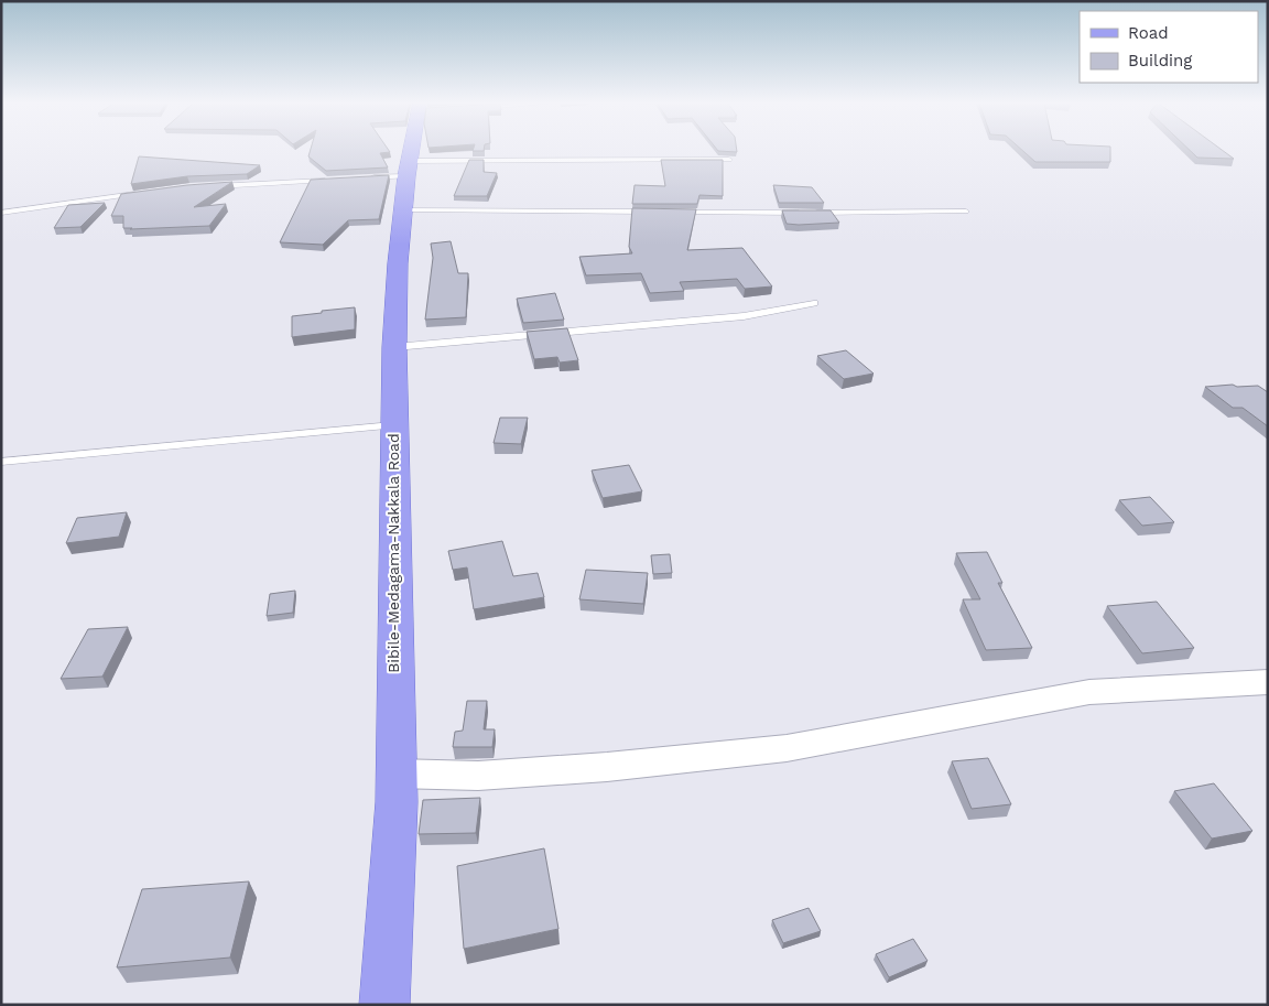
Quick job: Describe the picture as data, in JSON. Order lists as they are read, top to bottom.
{
  "streets": {
    "main road": ["Bibile-Medagama-Nakkala Road"]
  },
  "legend": ["Road", "Building"]
}
